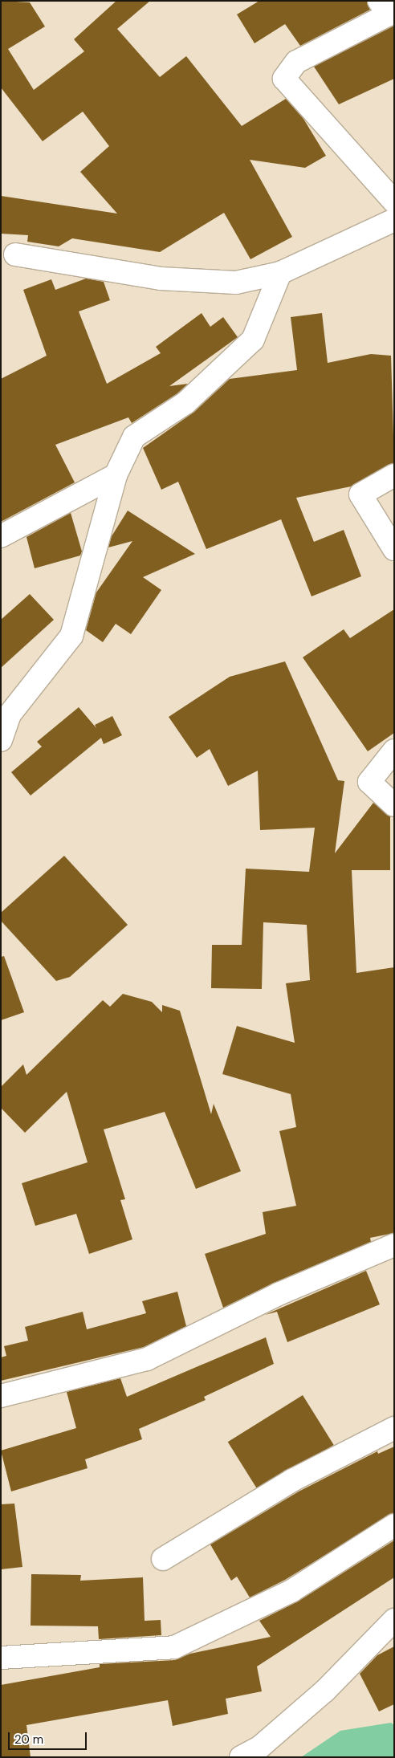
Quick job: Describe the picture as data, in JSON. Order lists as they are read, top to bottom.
{
  "scale_bar": "20 m"
}
